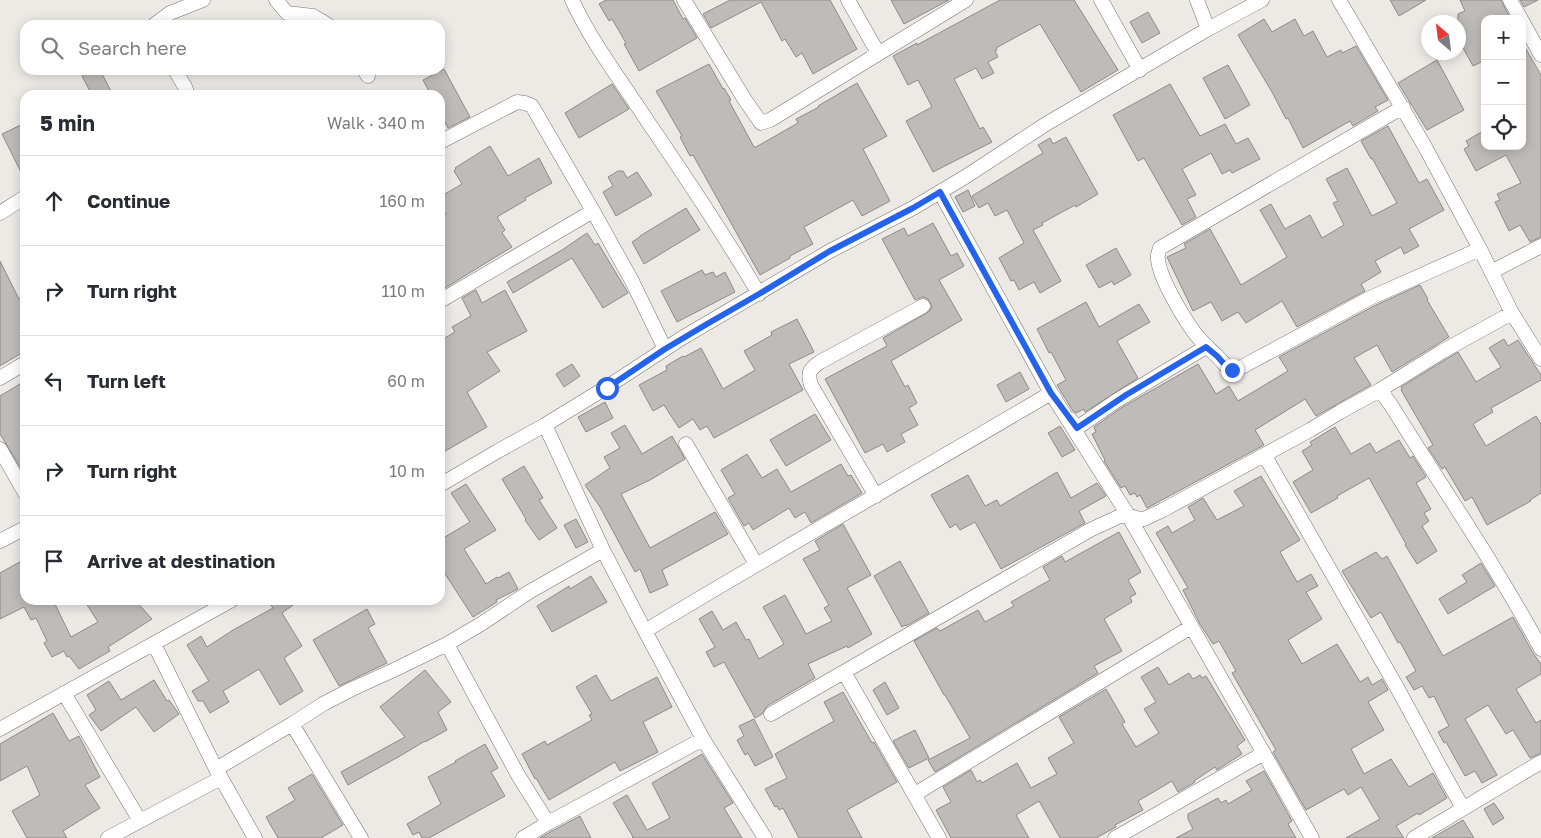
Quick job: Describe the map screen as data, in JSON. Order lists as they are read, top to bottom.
{
  "north": "top left",
  "page": {
    "map_buttons": ["+", "−"],
    "search": "Search here",
    "heading": ["5 min", "Walk · 340 m"],
    "list": [
      ["Continue", "160 m"],
      ["Turn right", "110 m"],
      ["Turn left", "60 m"],
      ["Turn right", "10 m"],
      "Arrive at destination"
    ]
  }
}
